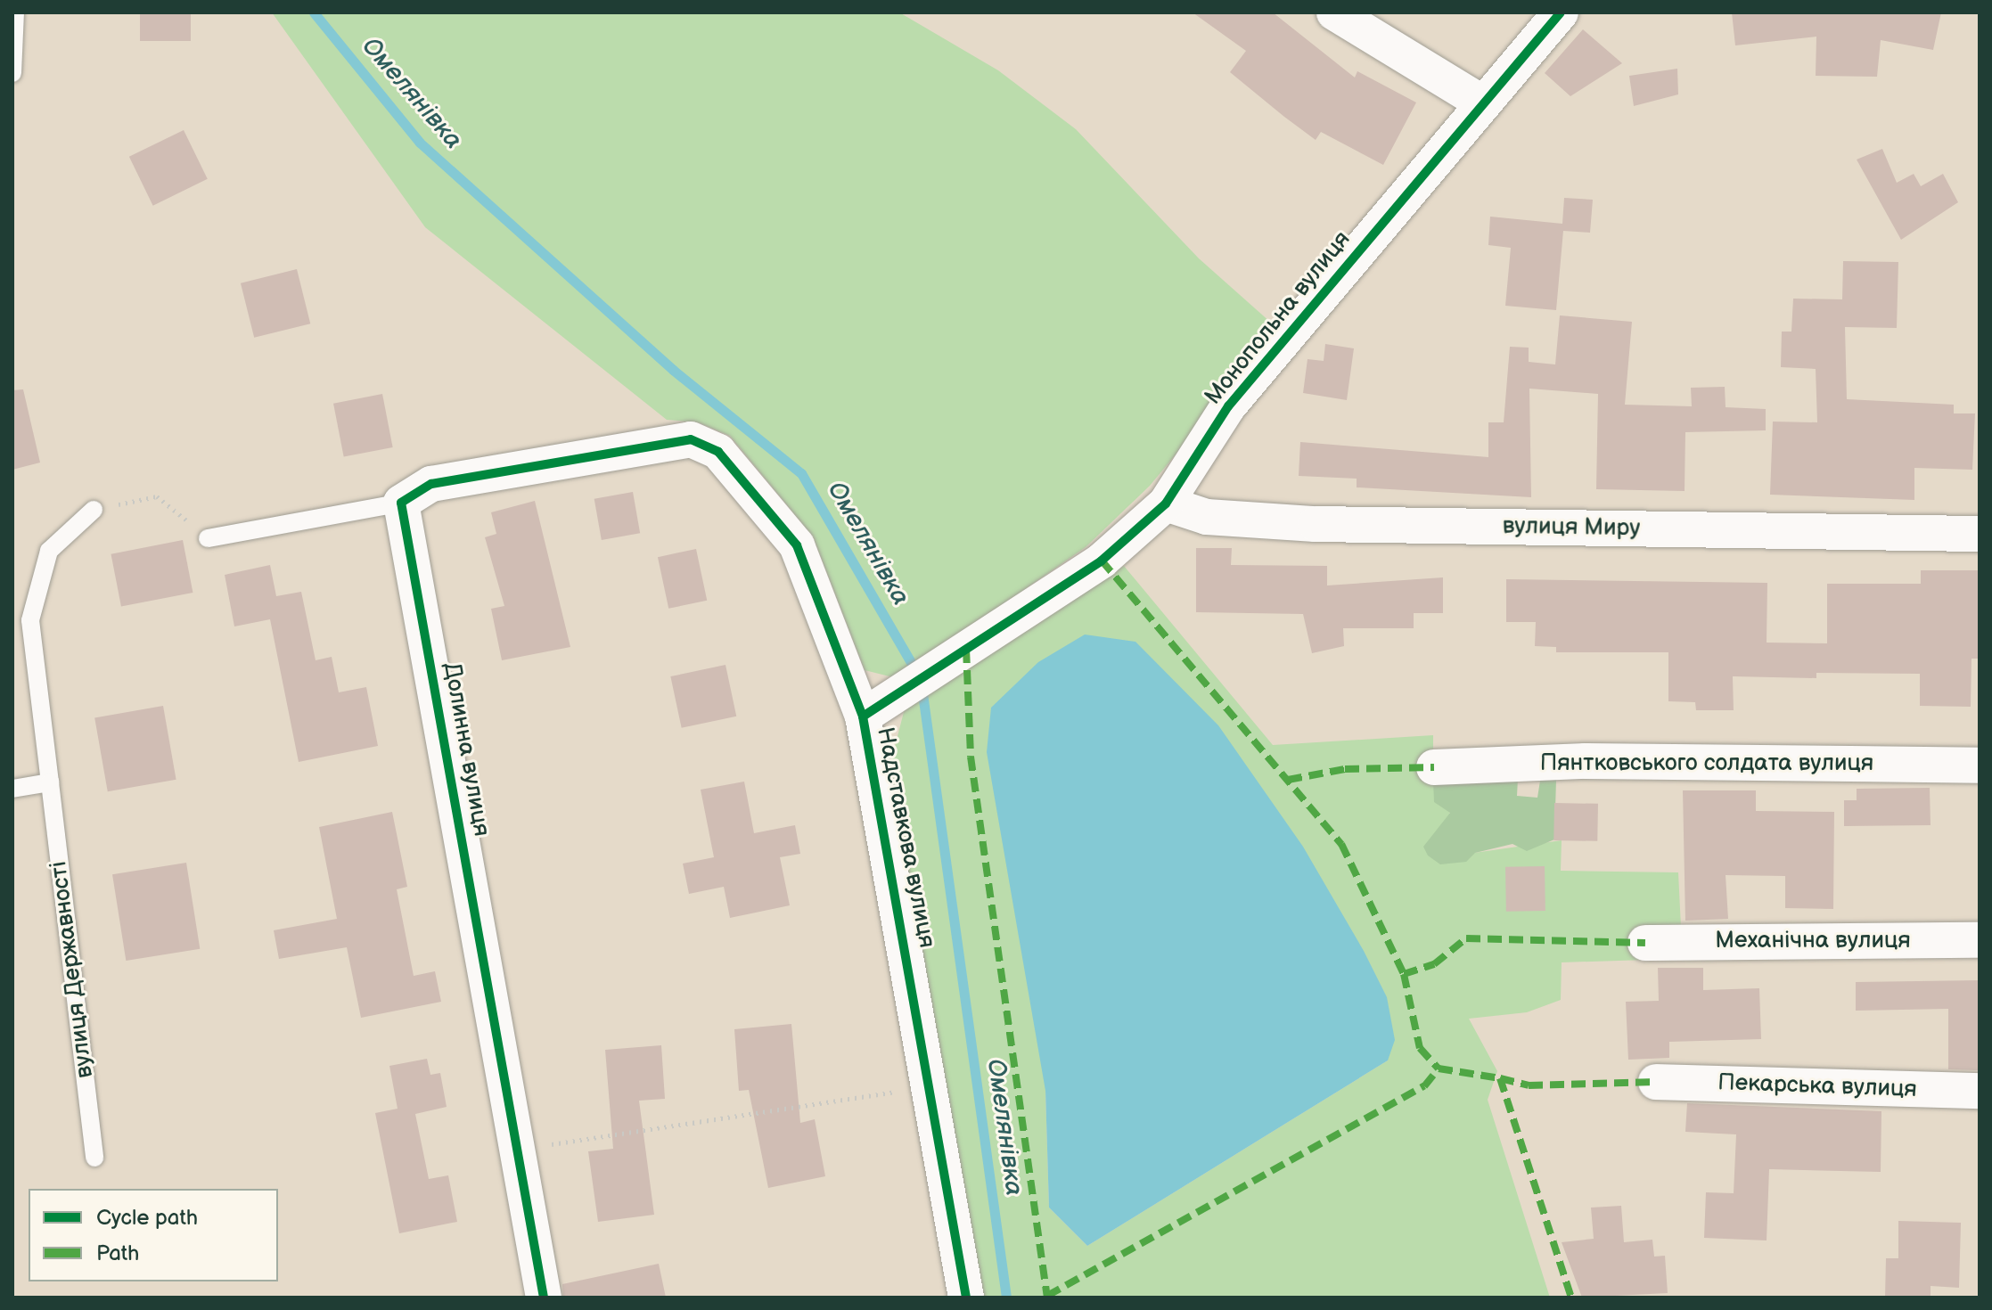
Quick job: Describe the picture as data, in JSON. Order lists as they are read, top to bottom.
{
  "streets": {
    "street": [
      "Монопольна вулиця",
      "вулиця Миру",
      "Долинна вулиця",
      "Пянтковського солдата вулиця",
      "Надставкова вулиця",
      "Механічна вулиця",
      "Пекарська вулиця"
    ],
    "lane": ["вулиця Державності"]
  },
  "crossings": [
    ["Монопольна вулиця", "вулиця Миру"],
    ["Монопольна вулиця", "Надставкова вулиця"],
    ["Долинна вулиця", "Надставкова вулиця"]
  ],
  "water": ["Омелянівка"],
  "legend": ["Cycle path", "Path"]
}
